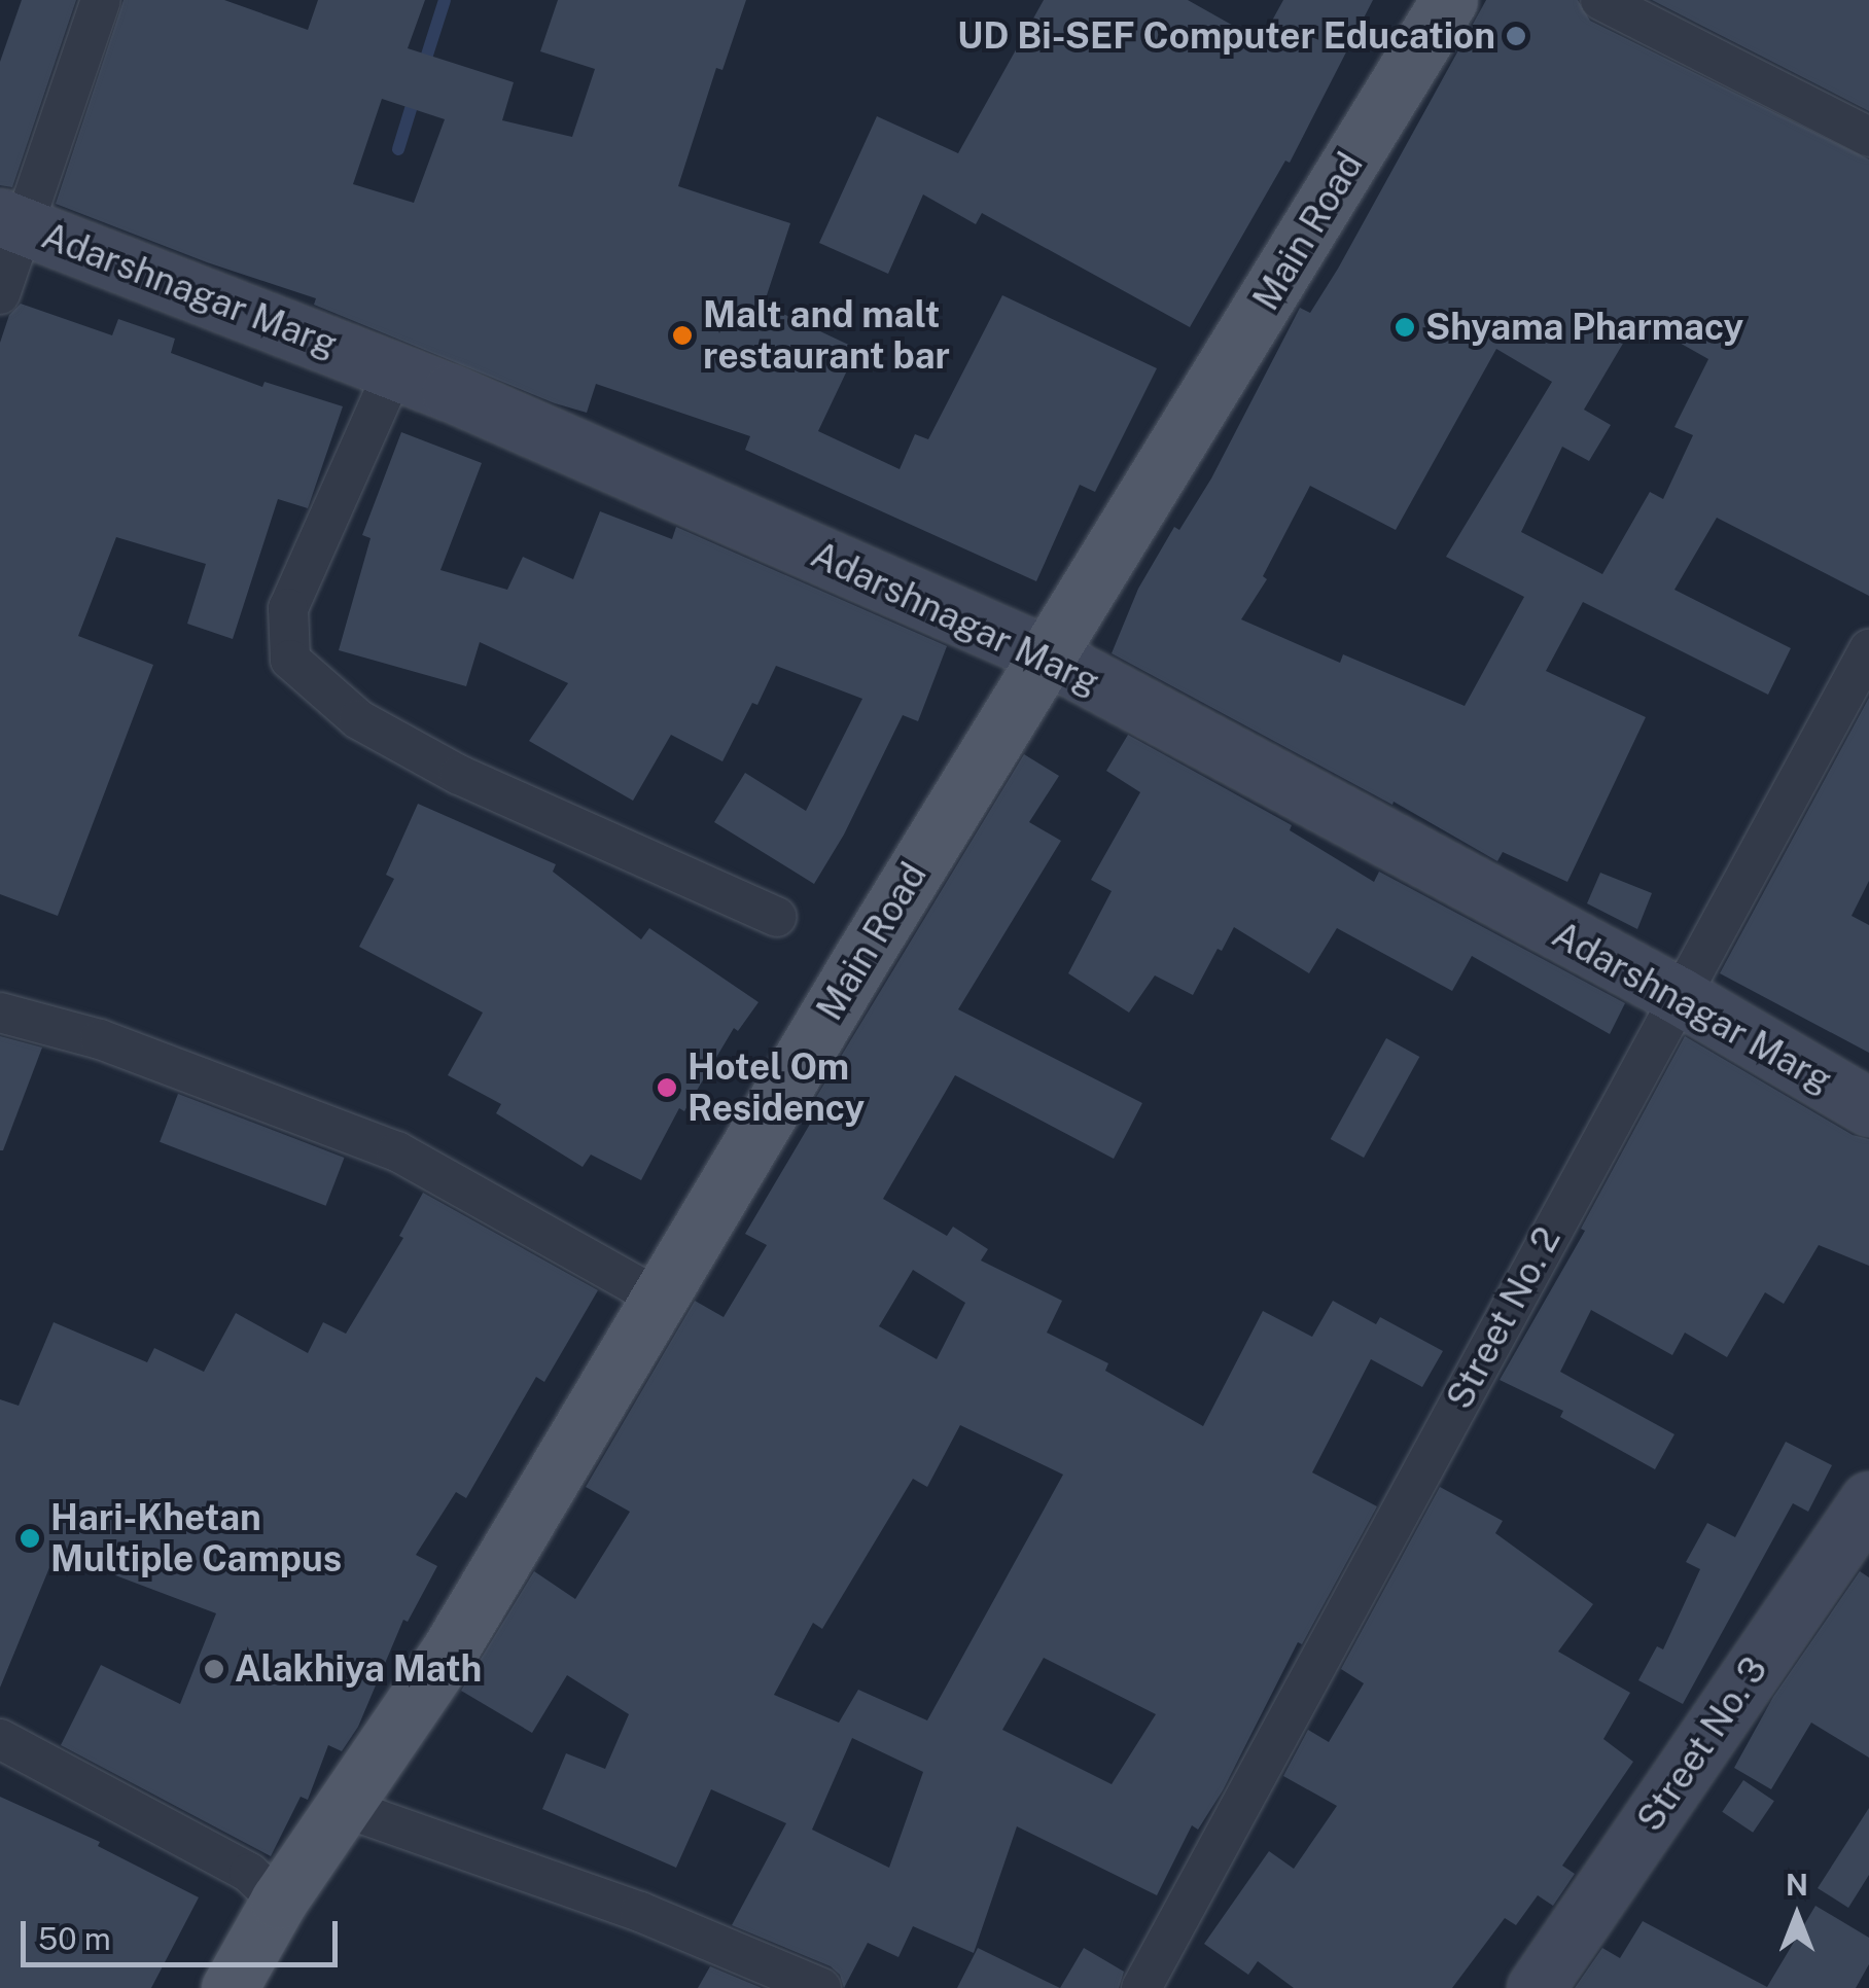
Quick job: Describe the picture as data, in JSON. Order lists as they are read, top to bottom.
{
  "streets": {
    "main road": ["Main Road"],
    "street": ["Adarshnagar Marg", "Street No. 2", "Street No. 3"]
  },
  "crossings": [
    ["Main Road", "Adarshnagar Marg"],
    ["Adarshnagar Marg", "Street No. 2"]
  ],
  "places": [
    "UD Bi-SEF Computer Education",
    "Shyama Pharmacy",
    "Malt and malt restaurant bar",
    "Hotel Om Residency",
    "Hari-Khetan Multiple Campus",
    "Alakhiya Math"
  ],
  "scale_bar": "50 m",
  "north": "top"
}
